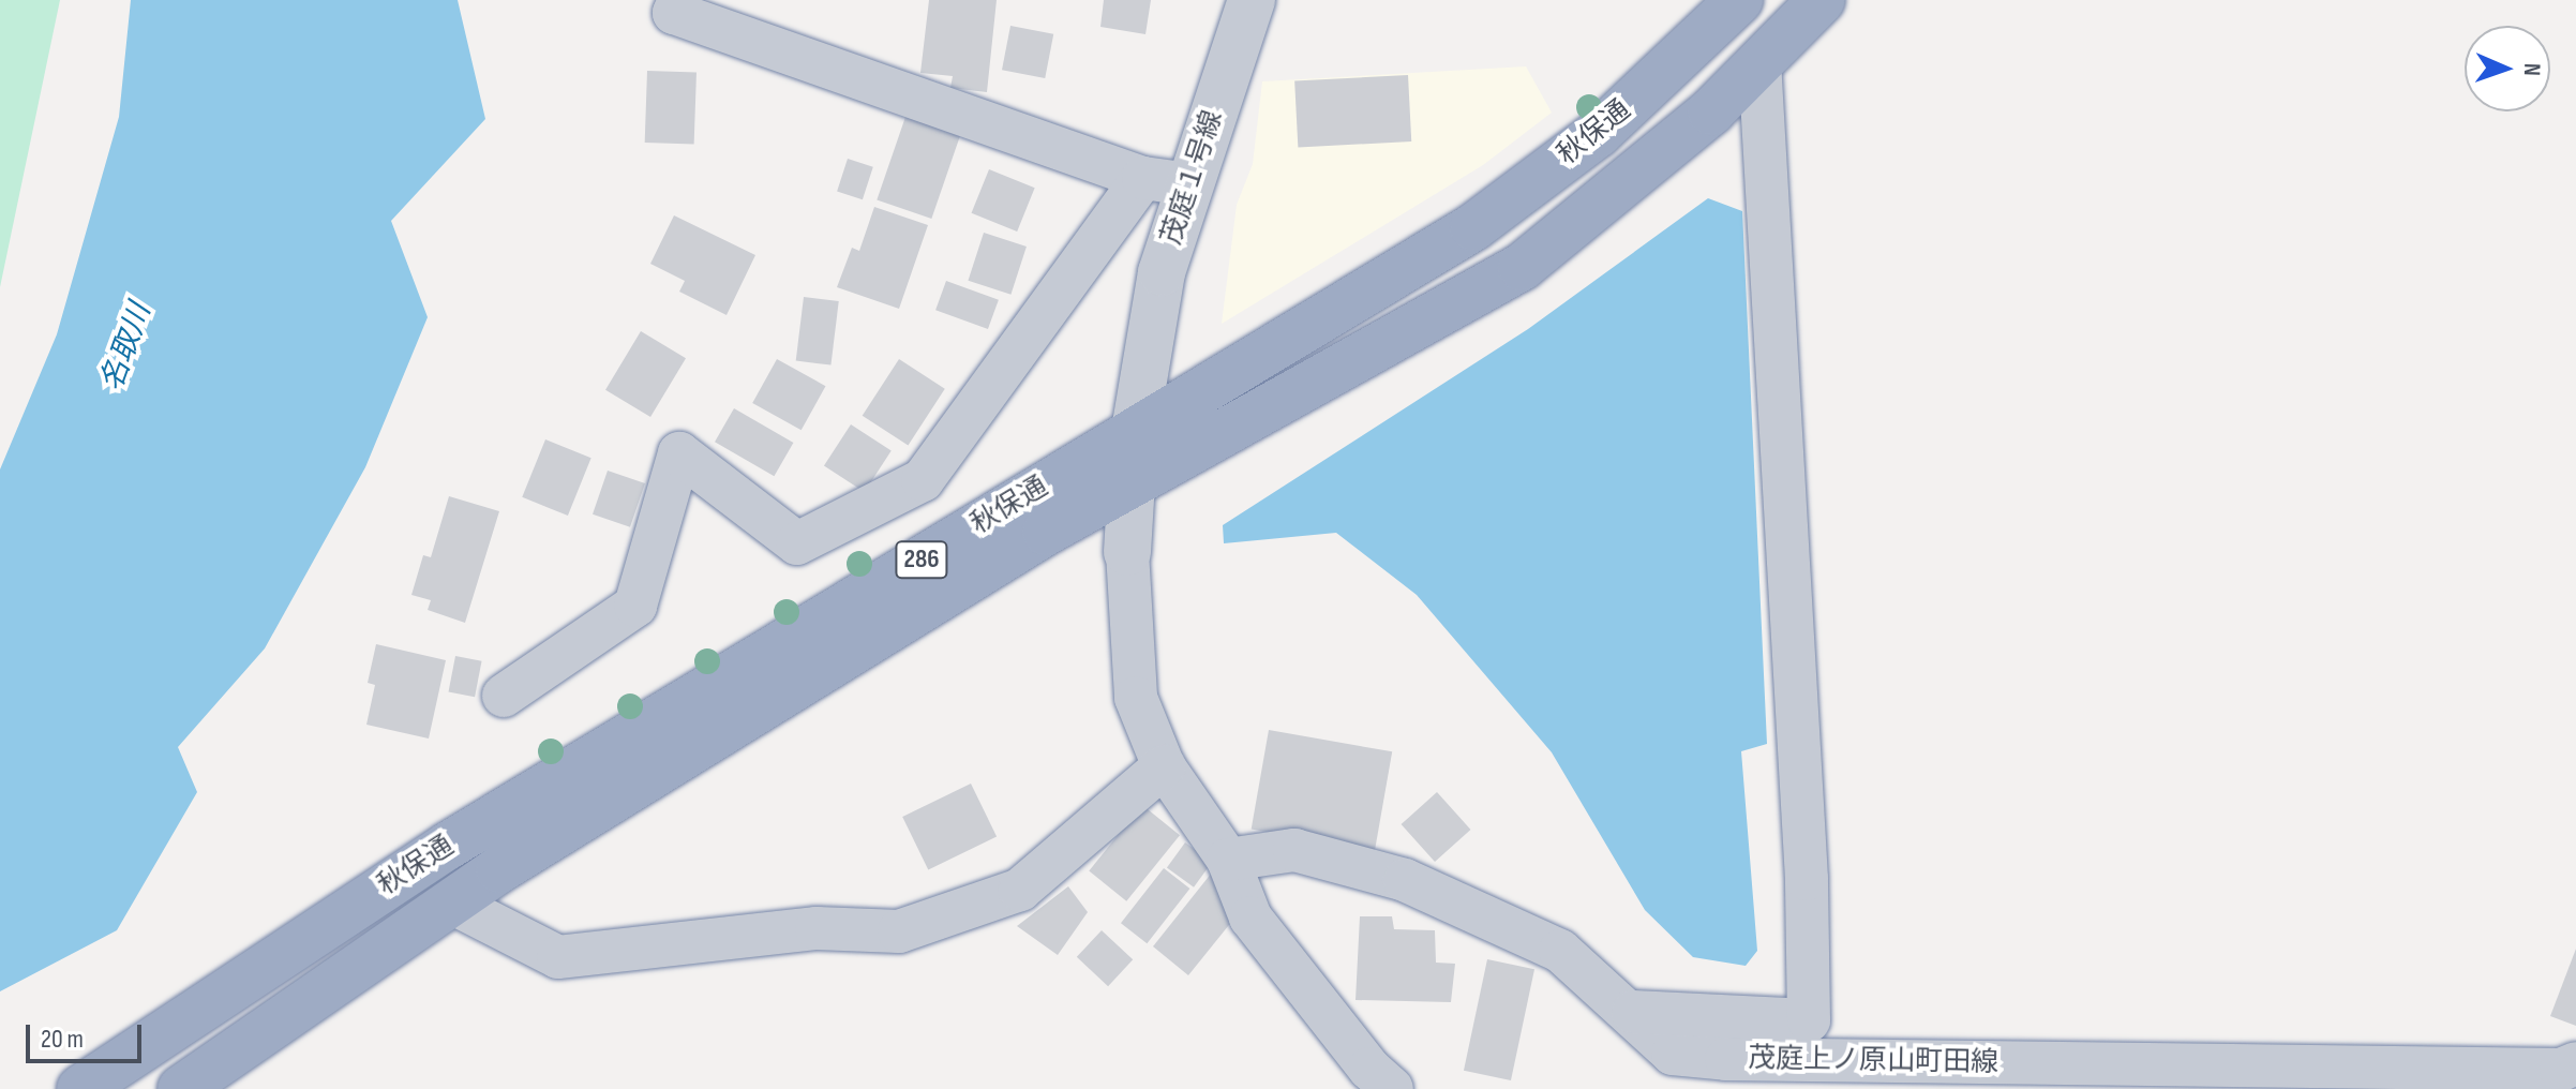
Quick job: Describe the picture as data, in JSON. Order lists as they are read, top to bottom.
{
  "streets": {
    "highway": ["秋保通", "286"],
    "street": ["茂庭１号線", "茂庭上ノ原山町田線"]
  },
  "crossings": [
    ["秋保通", "茂庭１号線"]
  ],
  "water": ["名取川"],
  "scale_bar": "20 m",
  "north": "right"
}
